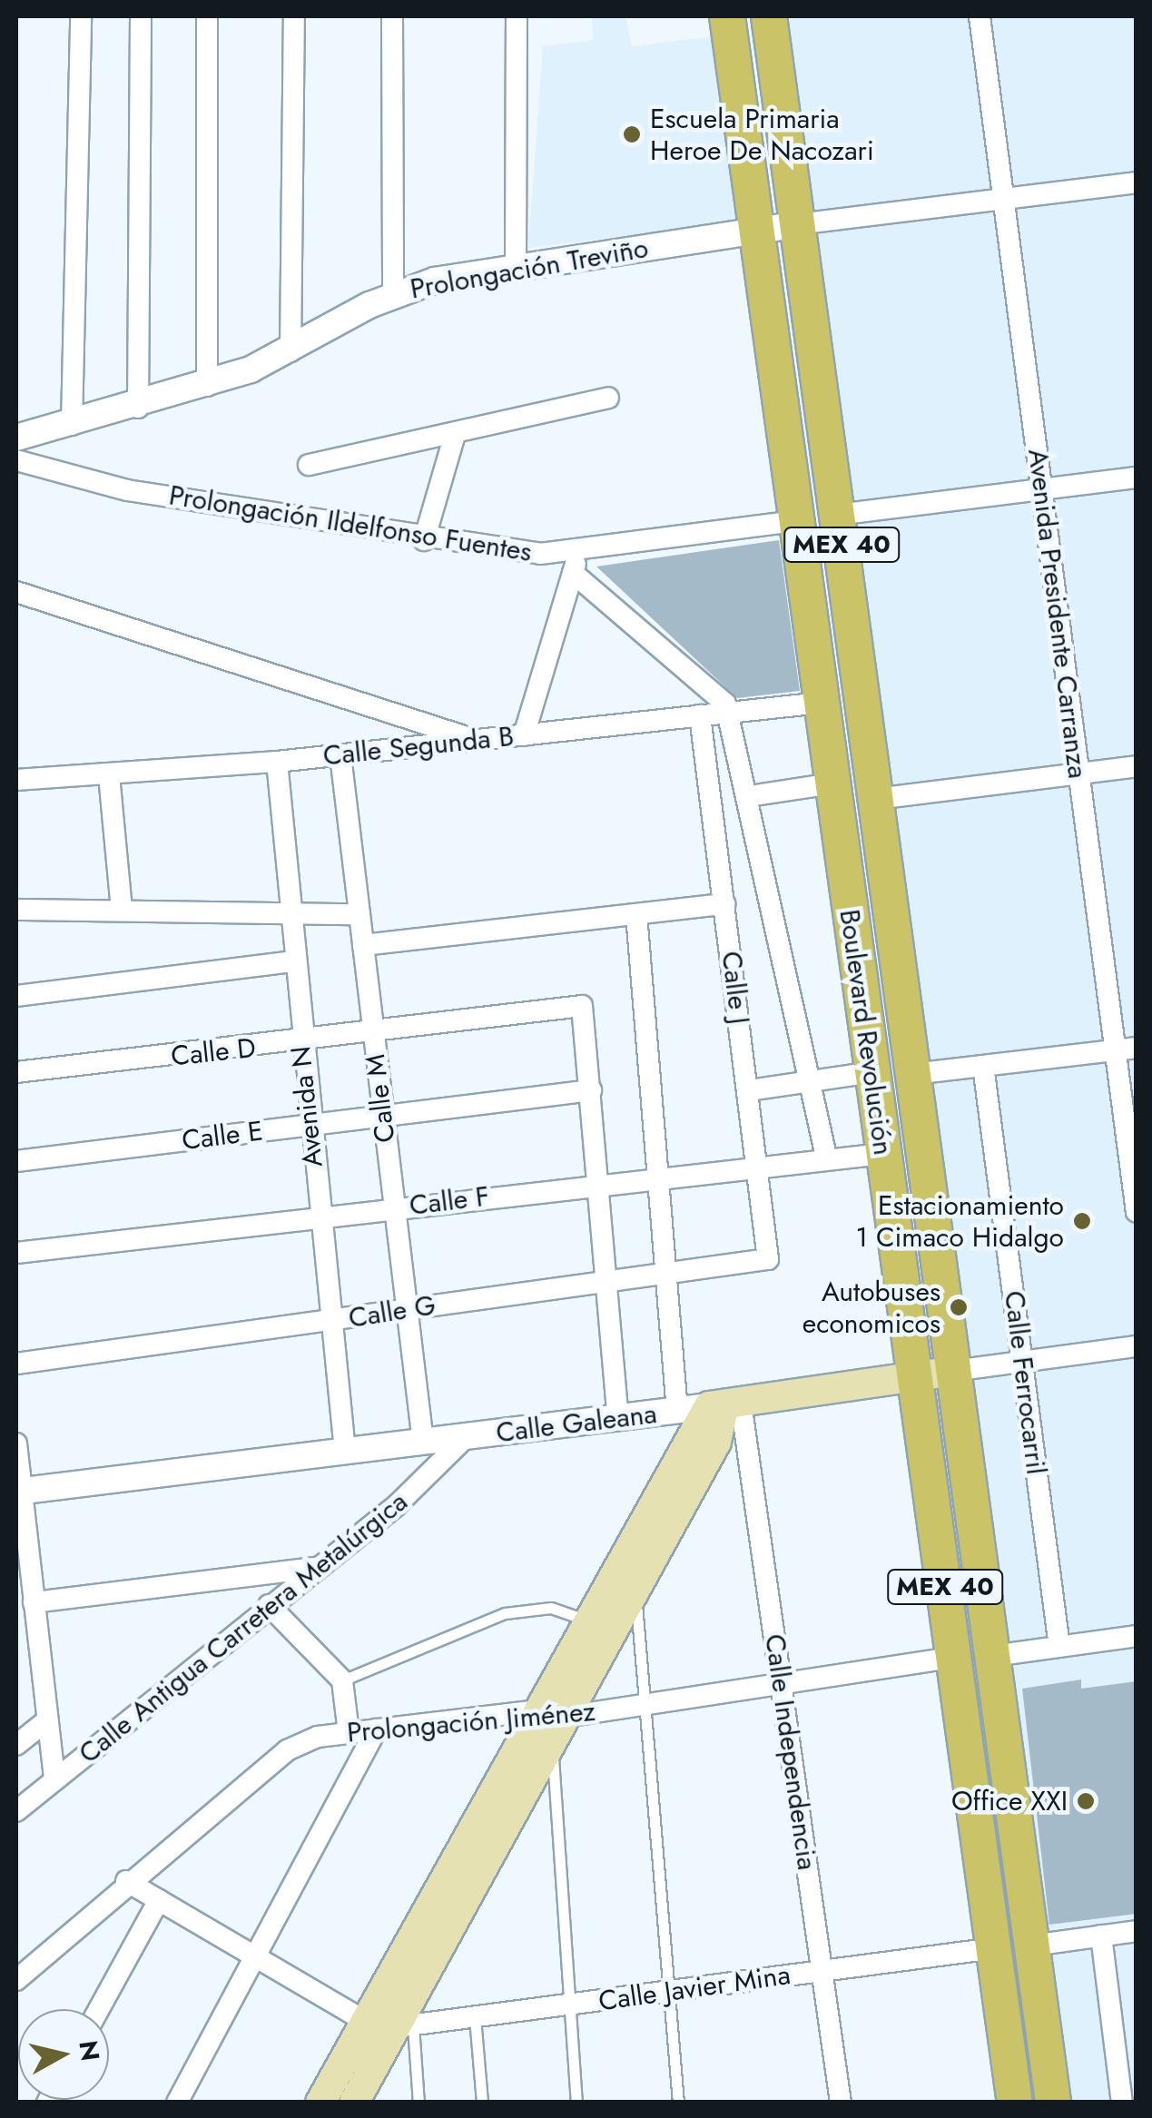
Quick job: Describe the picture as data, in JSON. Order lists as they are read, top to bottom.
{
  "streets": {
    "main road": ["MEX 40", "Boulevard Revolución", "Calle Galeana"],
    "street": [
      "Prolongación Treviño",
      "Prolongación Ildelfonso Fuentes",
      "Avenida Presidente Carranza",
      "Calle Segunda B",
      "Calle J",
      "Calle D",
      "Calle M",
      "Avenida N",
      "Calle E",
      "Calle F",
      "Calle G",
      "Calle Ferrocarril",
      "Calle Antigua Carretera Metalúrgica",
      "Prolongación Jiménez",
      "Calle Independencia",
      "Calle Javier Mina"
    ]
  },
  "crossings": [
    ["Prolongación Treviño", "MEX 40"],
    ["Prolongación Treviño", "Boulevard Revolución"],
    ["Prolongación Ildelfonso Fuentes", "Boulevard Revolución"],
    ["MEX 40", "Calle Galeana"],
    ["Calle Segunda B", "Calle J"],
    ["Calle Segunda B", "Boulevard Revolución"],
    ["Calle Segunda B", "Calle M"],
    ["Calle Segunda B", "Avenida N"],
    ["Calle J", "Calle F"],
    ["Calle J", "Calle G"],
    ["Boulevard Revolución", "Calle F"],
    ["Boulevard Revolución", "Calle Galeana"],
    ["Boulevard Revolución", "Prolongación Jiménez"],
    ["Boulevard Revolución", "Calle Javier Mina"],
    ["Calle D", "Calle M"],
    ["Calle D", "Avenida N"],
    ["Calle D", "Calle E"],
    ["Calle M", "Calle E"],
    ["Calle M", "Calle F"],
    ["Calle M", "Calle G"],
    ["Calle M", "Calle Galeana"],
    ["Avenida N", "Calle E"],
    ["Avenida N", "Calle F"],
    ["Avenida N", "Calle G"],
    ["Avenida N", "Calle Galeana"],
    ["Calle Ferrocarril", "Calle Galeana"],
    ["Calle Galeana", "Calle Antigua Carretera Metalúrgica"],
    ["Calle Galeana", "Calle Independencia"],
    ["Prolongación Jiménez", "Calle Independencia"],
    ["Prolongación Jiménez", "Calle Javier Mina"],
    ["Calle Independencia", "Calle Javier Mina"]
  ],
  "places": [
    "Escuela Primaria Heroe De Nacozari",
    "Estacionamiento 1 Cimaco Hidalgo",
    "Autobuses economicos",
    "Office XXI"
  ],
  "north": "right"
}
